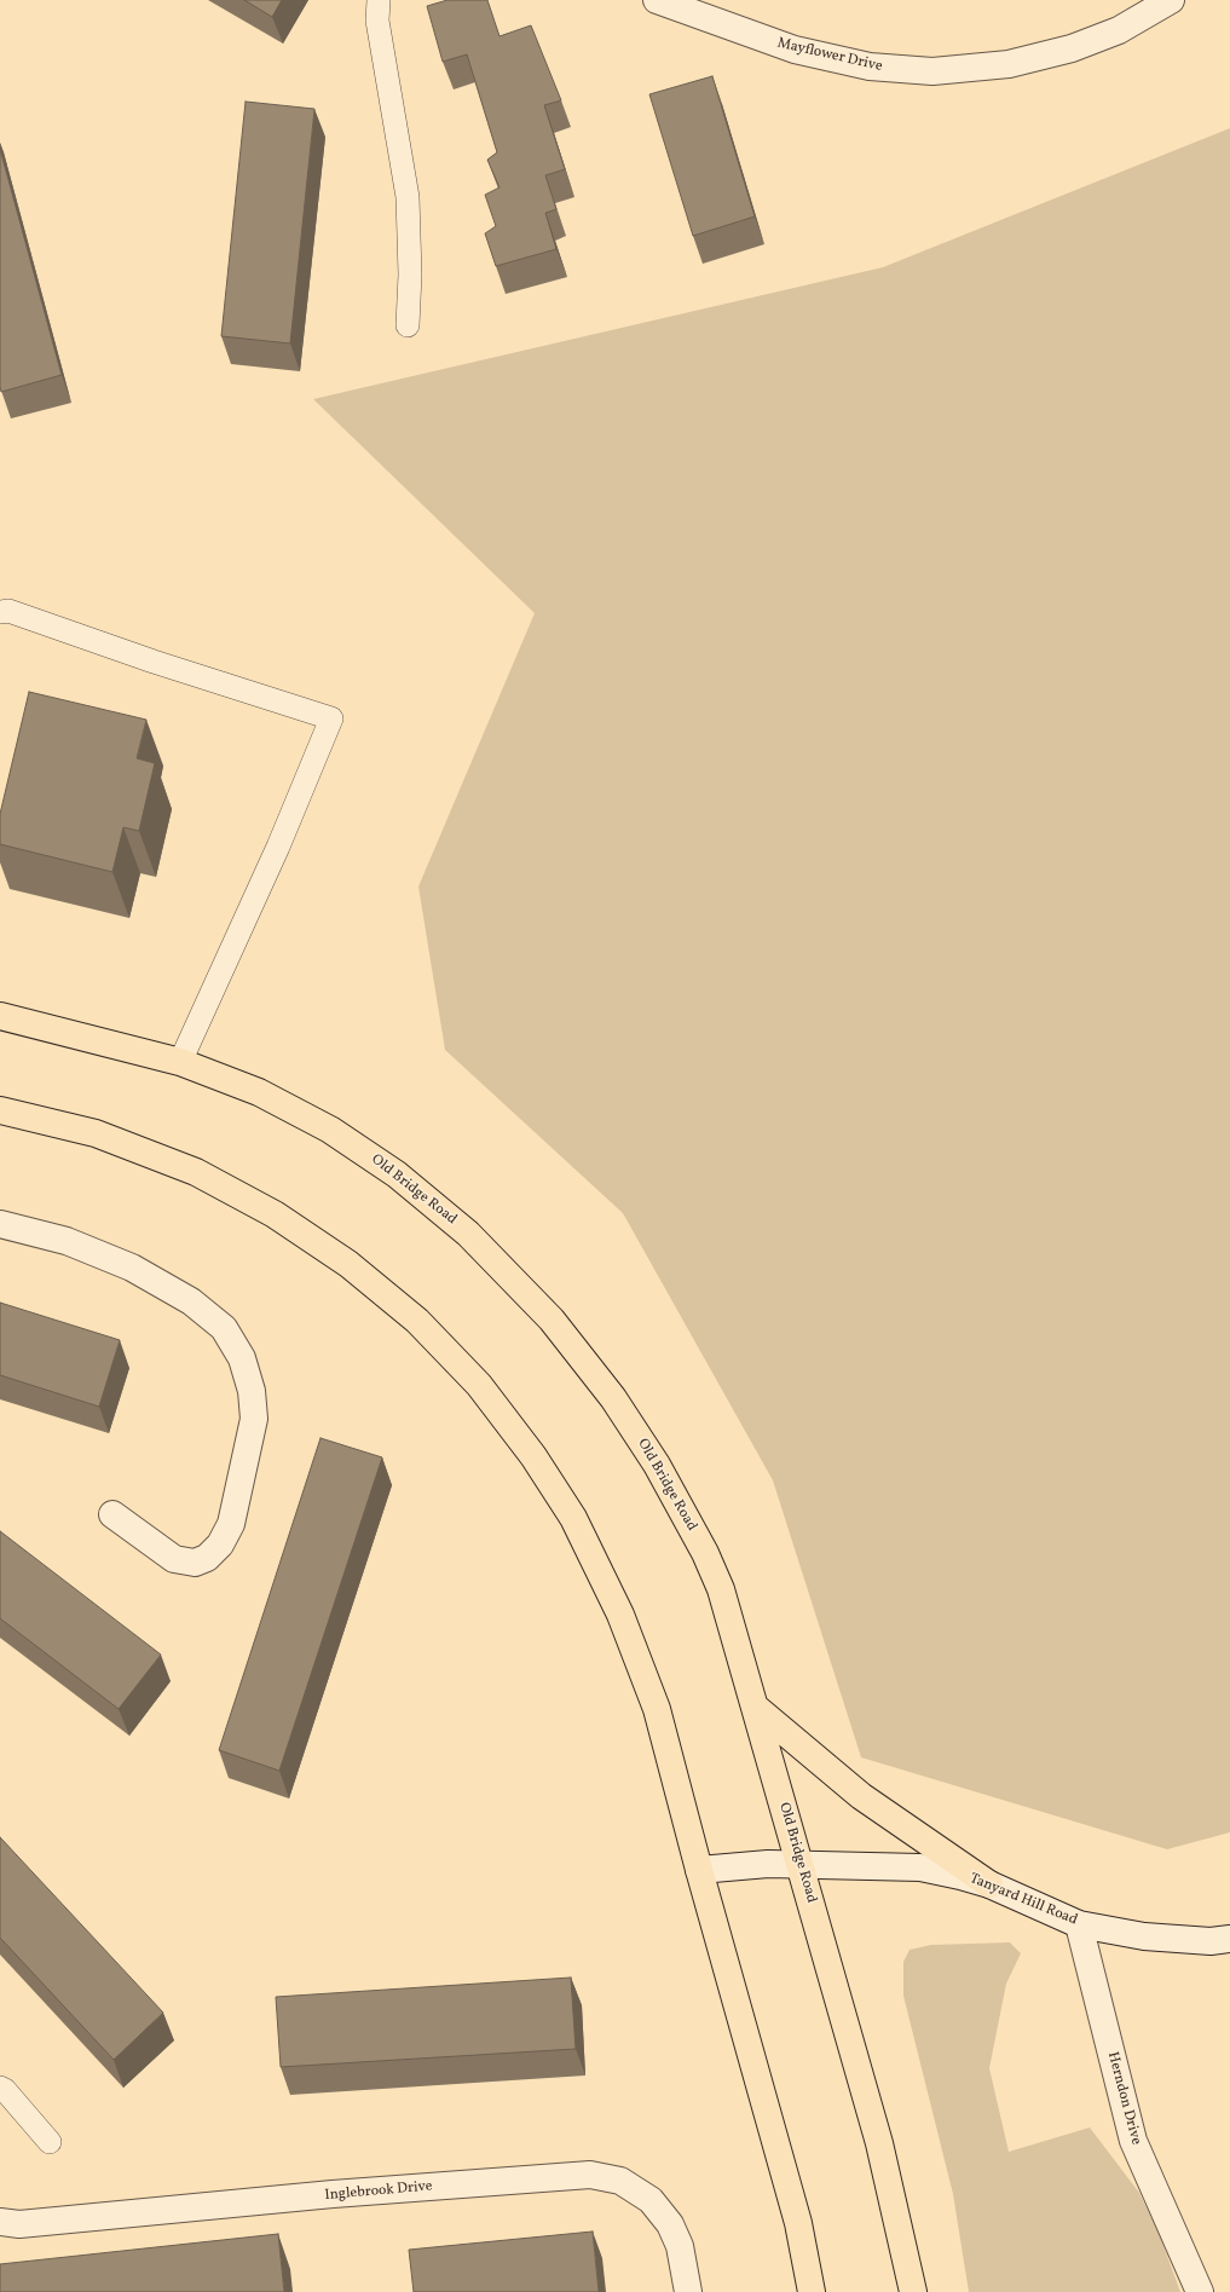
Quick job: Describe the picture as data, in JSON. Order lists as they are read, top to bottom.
{
  "streets": {
    "main road": ["Old Bridge Road"],
    "street": [
      "Mayflower Drive",
      "Tanyard Hill Road",
      "Herndon Drive",
      "Inglebrook Drive"
    ]
  },
  "crossings": [
    ["Old Bridge Road", "Tanyard Hill Road"],
    ["Tanyard Hill Road", "Herndon Drive"]
  ]
}
